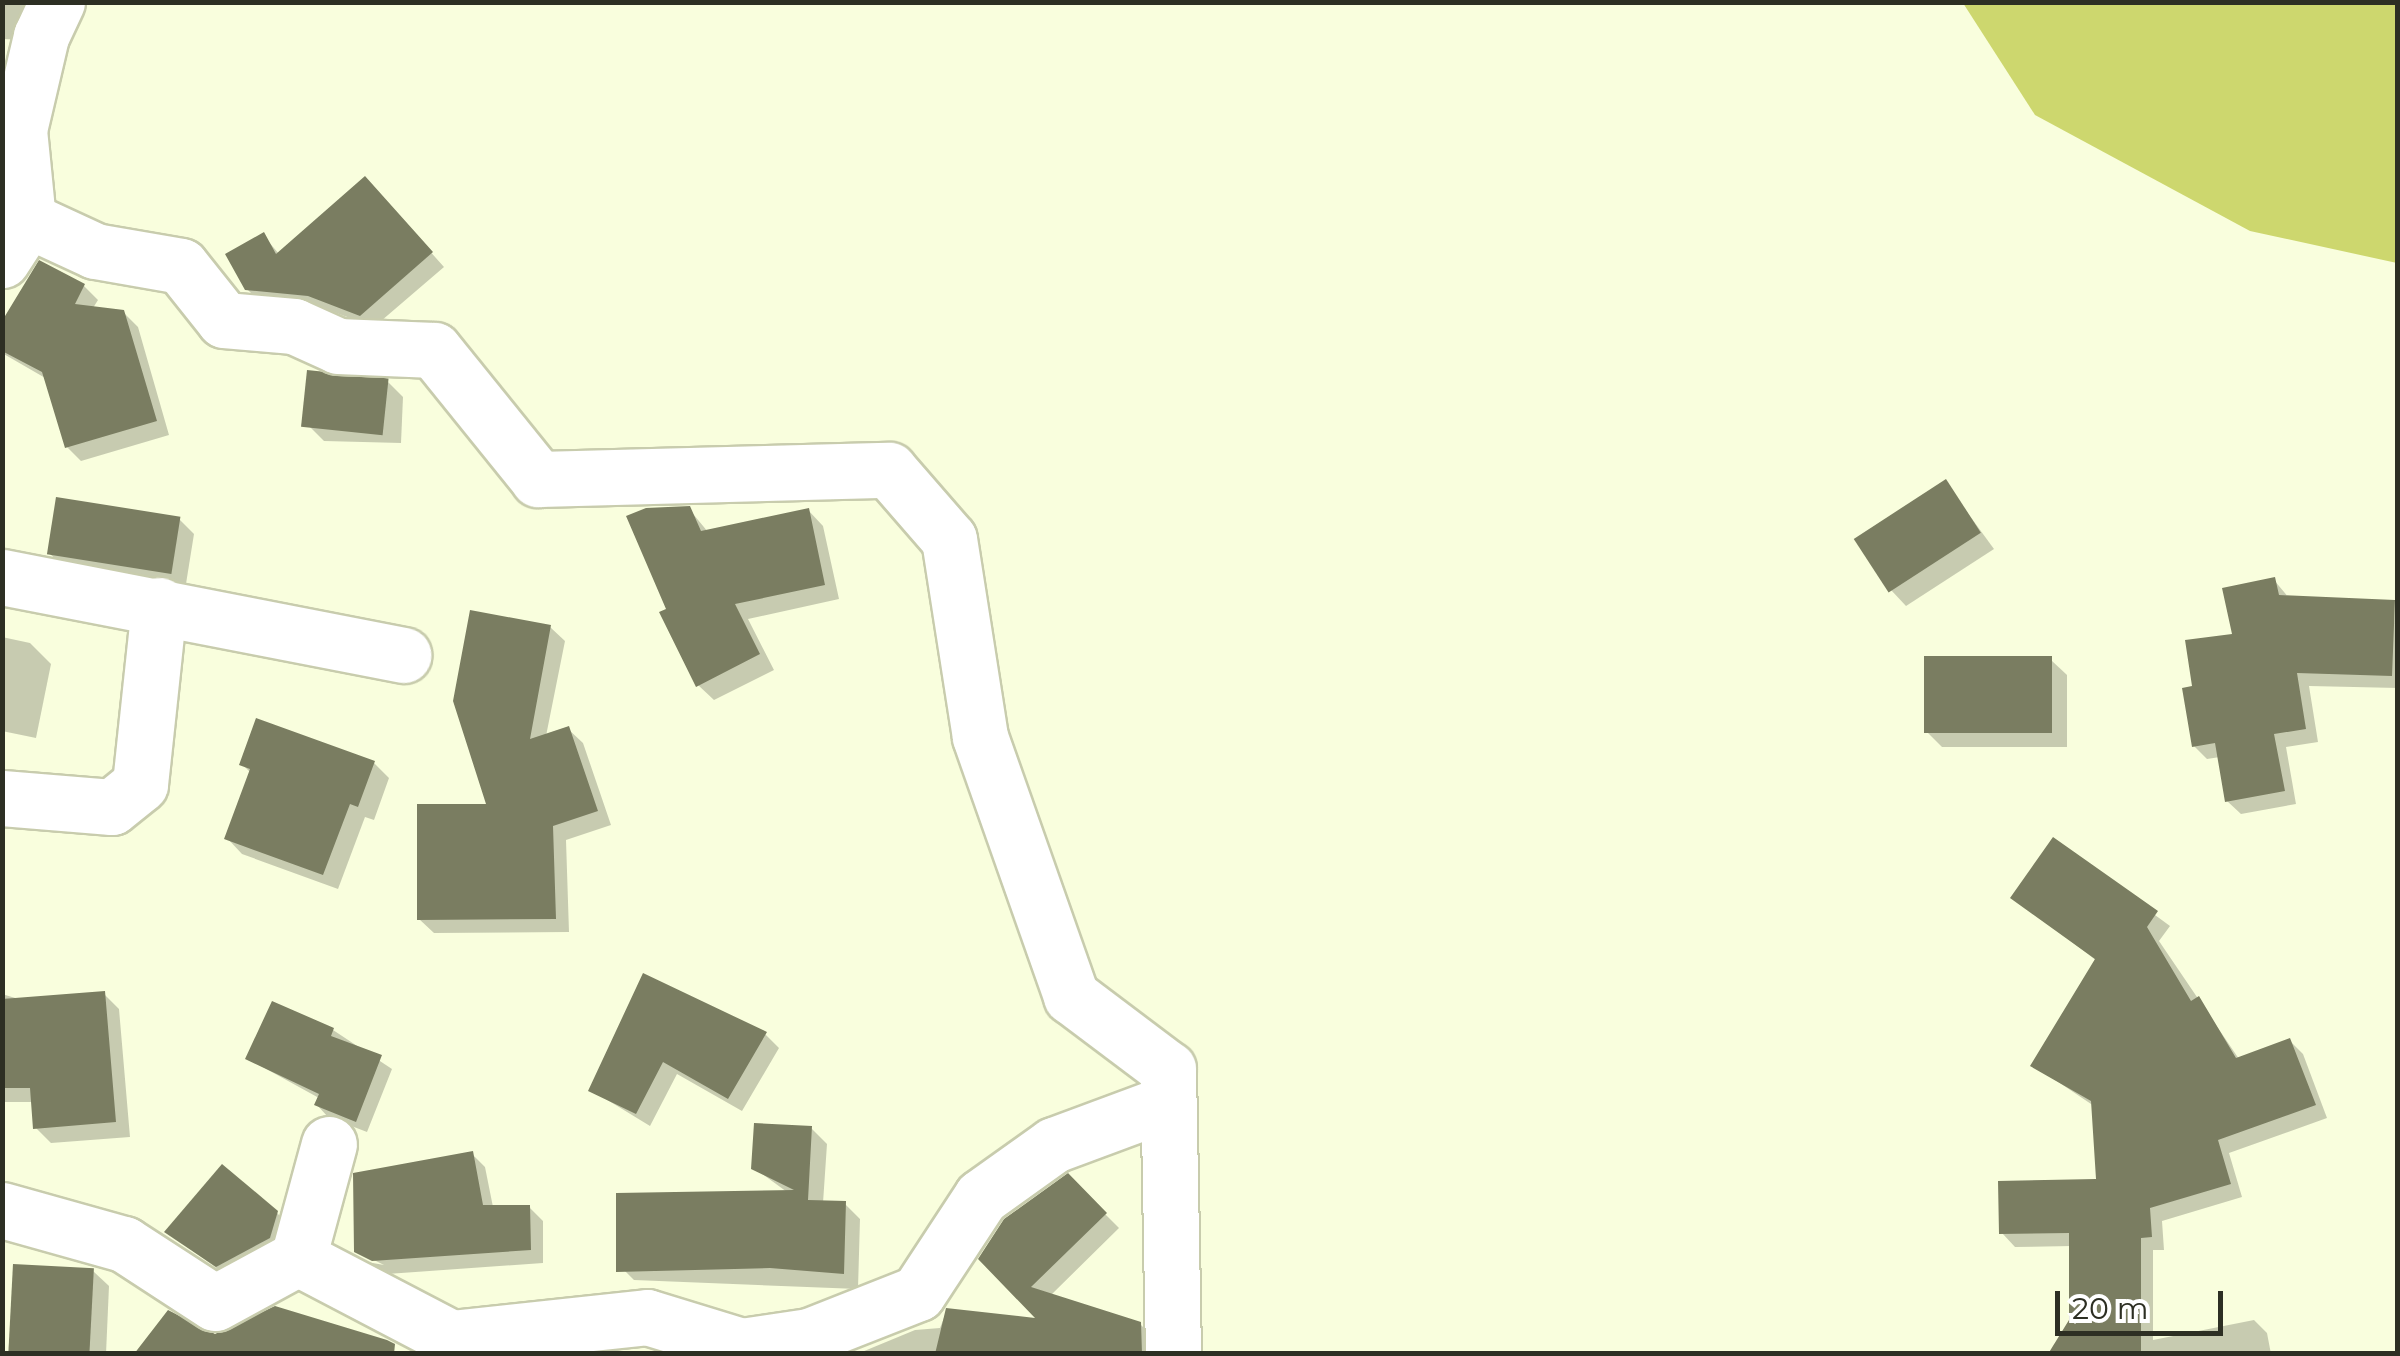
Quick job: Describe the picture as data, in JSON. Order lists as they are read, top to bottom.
{
  "scale_bar": "20 m"
}
